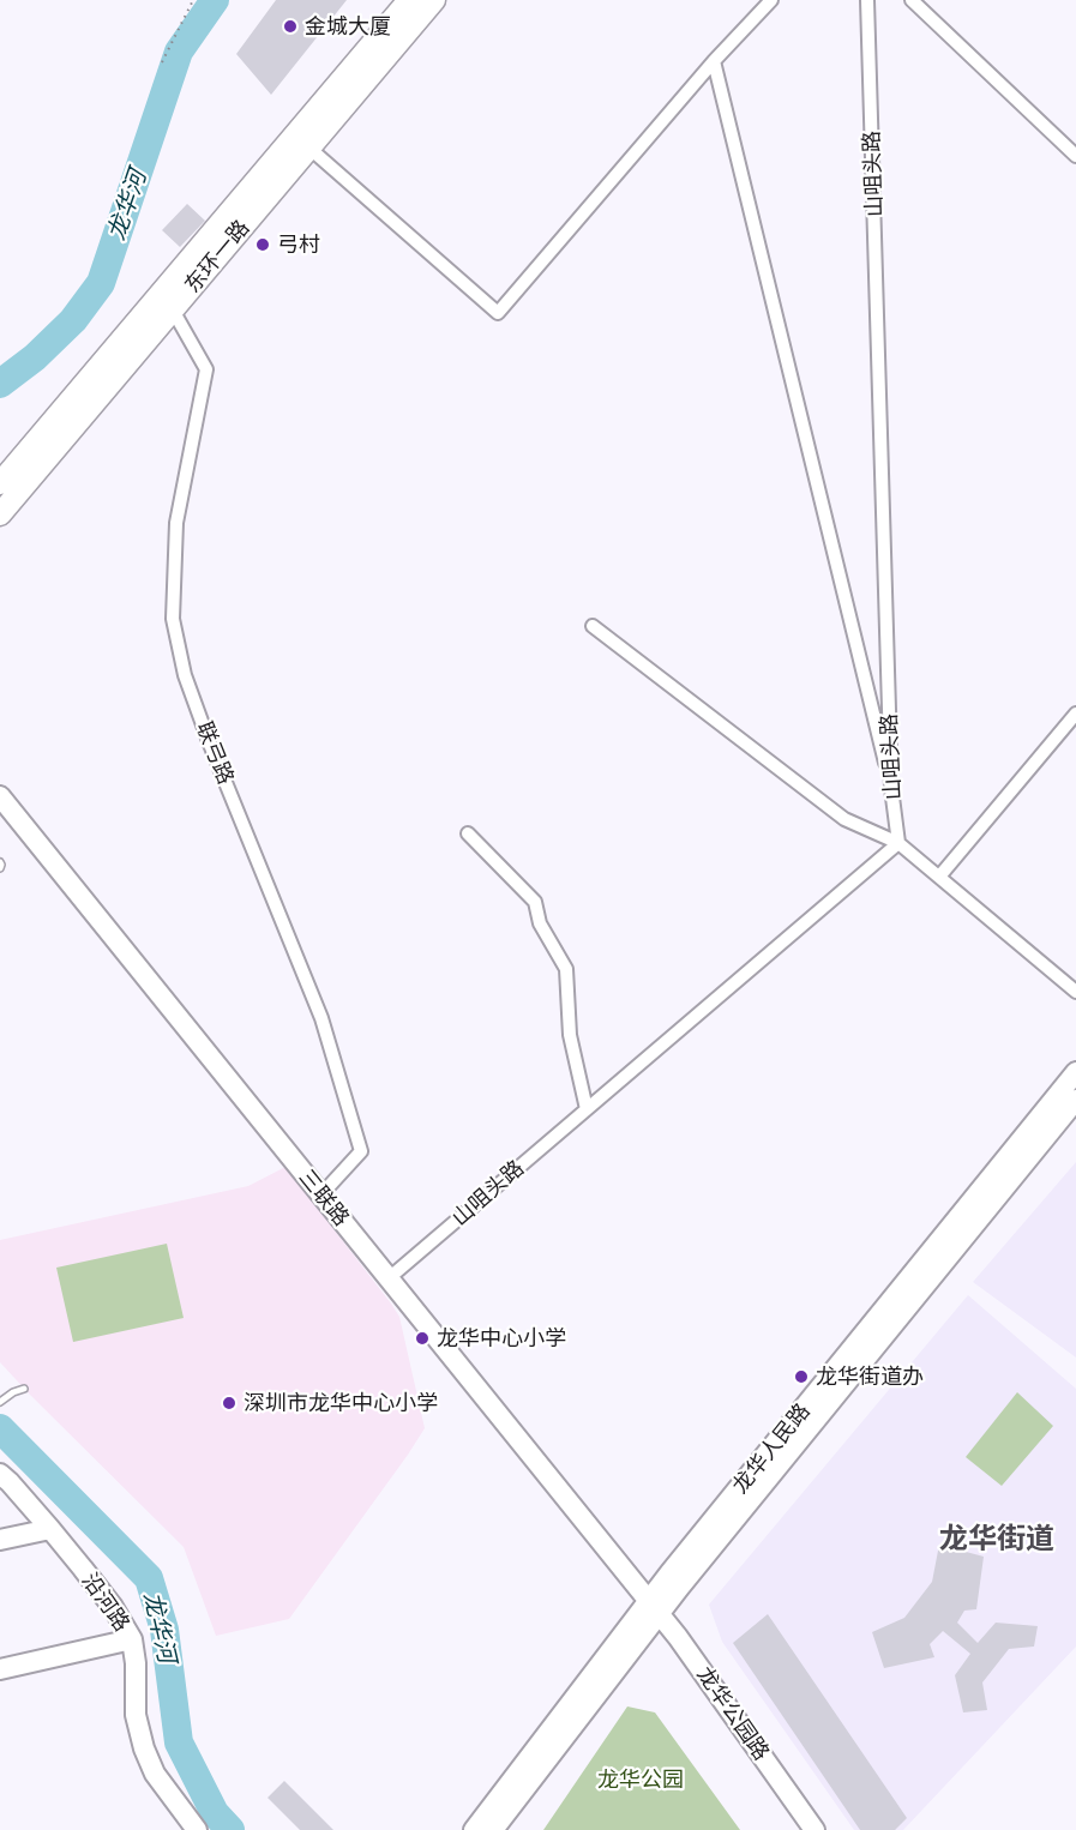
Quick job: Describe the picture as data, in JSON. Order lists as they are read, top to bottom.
{
  "streets": {
    "main road": ["东环一路"],
    "street": [
      "山咀头路",
      "联弓路",
      "三联路",
      "龙华人民路",
      "沿河路",
      "龙华公园路"
    ]
  },
  "crossings": [
    ["山咀头路", "三联路"],
    ["东环一路", "联弓路"],
    ["联弓路", "三联路"],
    ["三联路", "龙华人民路"],
    ["三联路", "龙华公园路"],
    ["龙华人民路", "龙华公园路"]
  ],
  "districts": ["龙华街道"],
  "water": ["龙华河"],
  "parks": ["龙华公园"],
  "places": [
    "金城大厦",
    "弓村",
    "龙华中心小学",
    "龙华街道办",
    "深圳市龙华中心小学"
  ]
}
